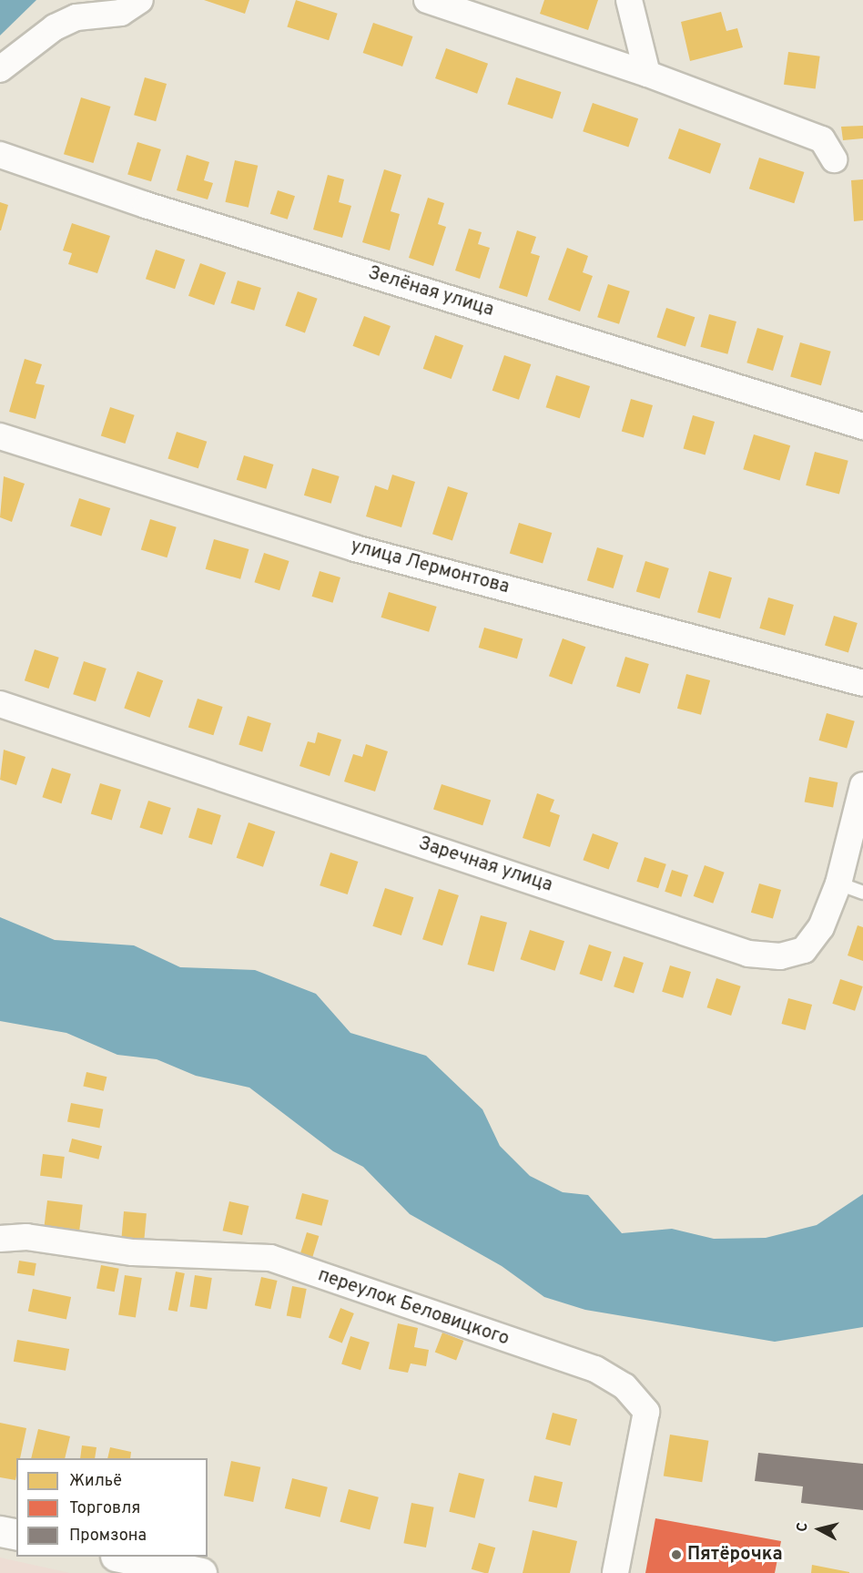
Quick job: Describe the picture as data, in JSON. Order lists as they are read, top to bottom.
{
  "streets": {
    "street": [
      "Зелёная улица",
      "улица Лермонтова",
      "Заречная улица",
      "переулок Беловицкого"
    ]
  },
  "places": ["Пятёрочка"],
  "legend": ["Жильё", "Торговля", "Промзона"],
  "north": "left"
}
